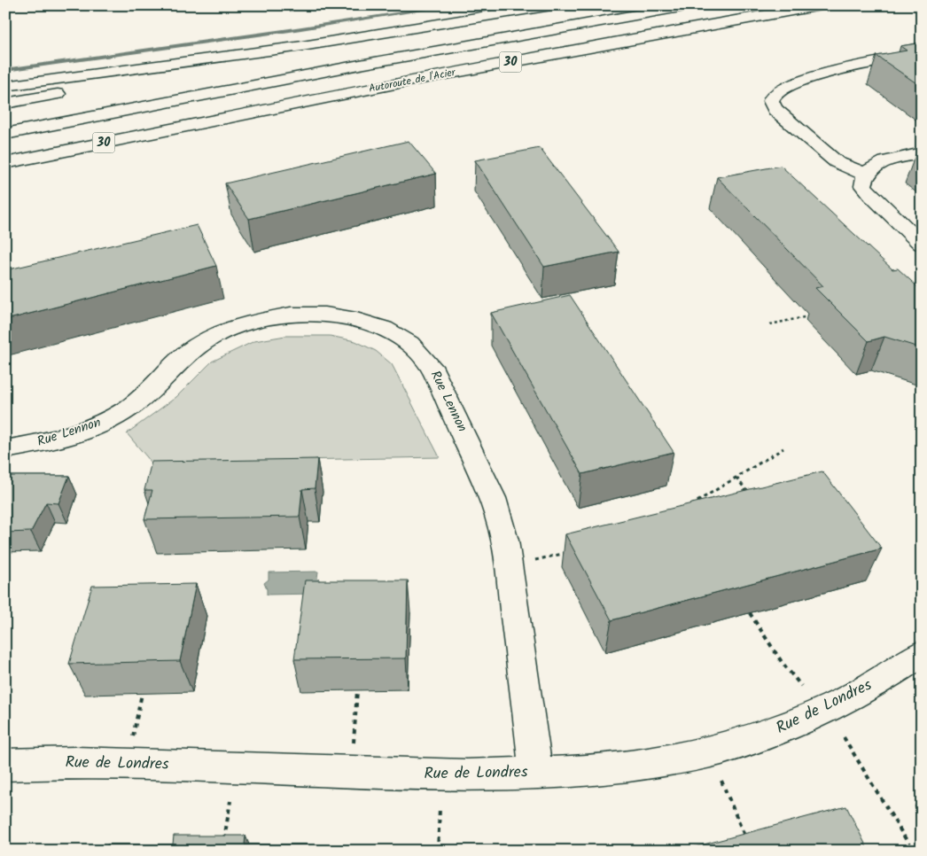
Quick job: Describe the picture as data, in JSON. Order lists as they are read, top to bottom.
{
  "streets": {
    "main road": [
      "30",
      "Autoroute de l'Acier",
      "Rue Lennon",
      "Rue de Londres"
    ]
  },
  "crossings": [
    ["Rue Lennon", "Rue de Londres"]
  ]
}
